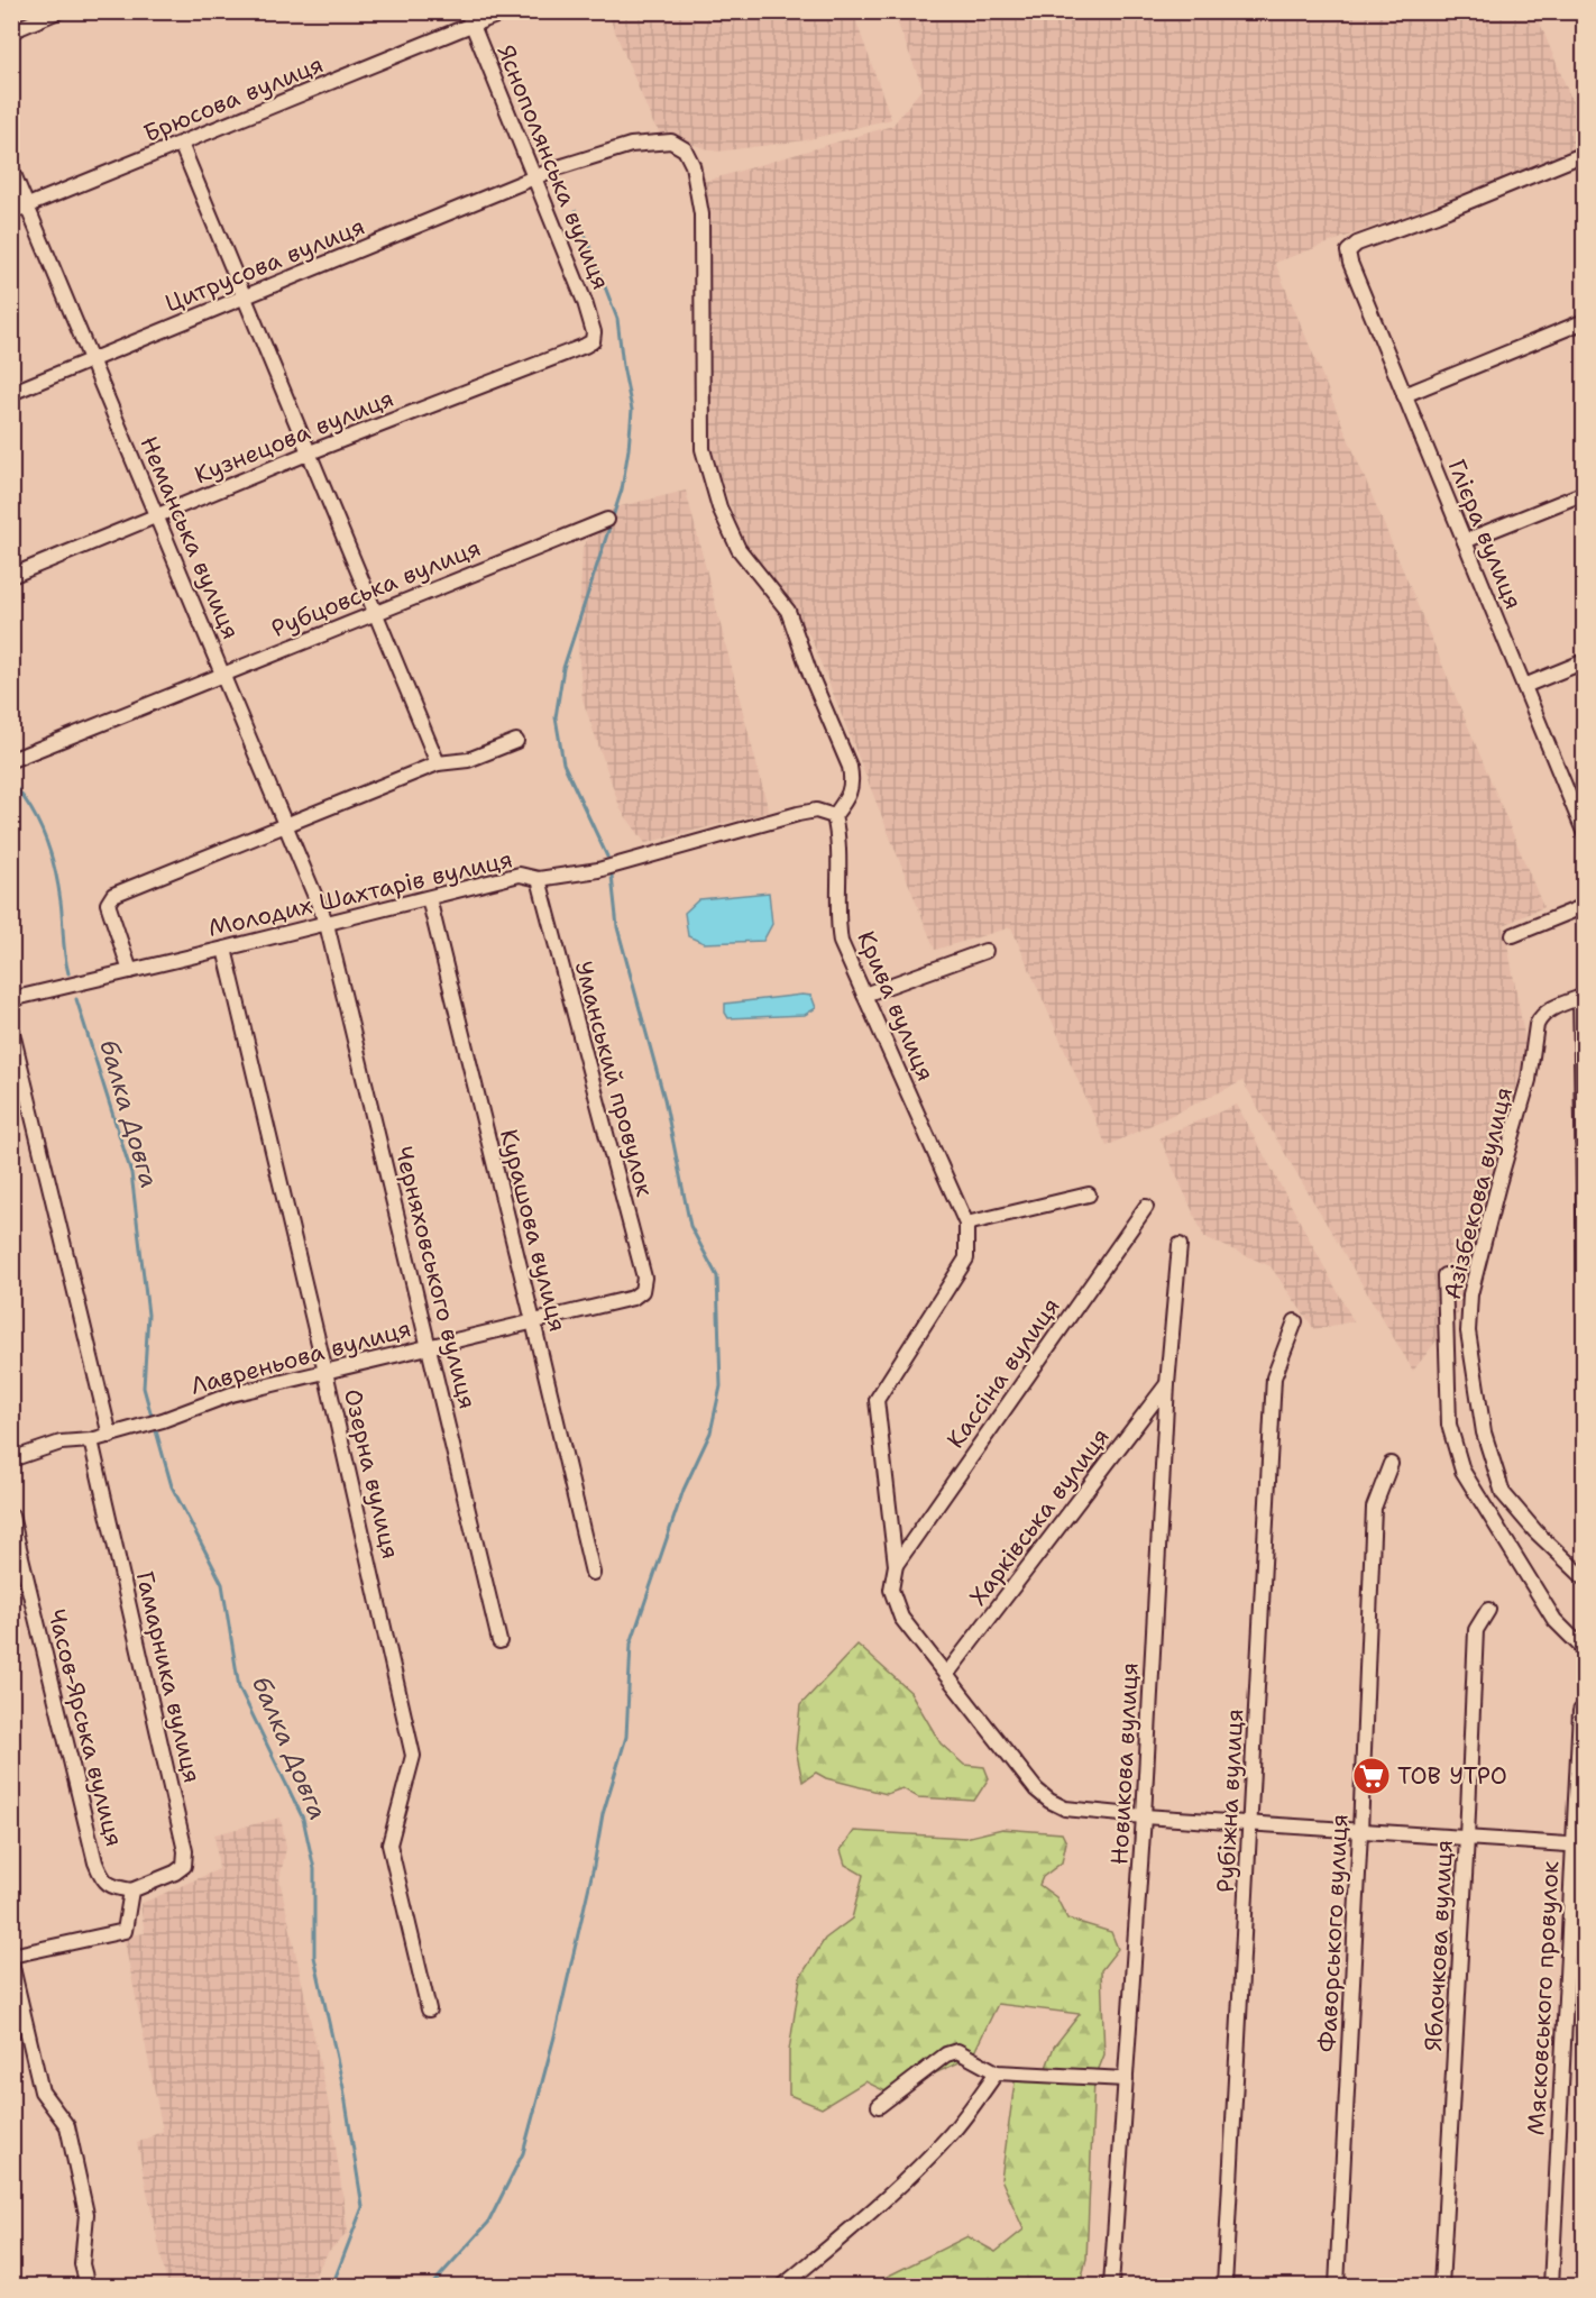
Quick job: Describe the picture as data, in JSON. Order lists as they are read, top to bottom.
{
  "streets": {
    "street": [
      "Брюсова вулиця",
      "Яснополянська вулиця",
      "Цитрусова вулиця",
      "Кузнецова вулиця",
      "Глієра вулиця",
      "Неманська вулиця",
      "Рубцовська вулиця",
      "Молодих Шахтарів вулиця",
      "Крива вулиця",
      "Уманський провулок",
      "Азізбекова вулиця",
      "Курашова вулиця",
      "Черняховського вулиця",
      "Лавреньова вулиця",
      "Кассіна вулиця",
      "Озерна вулиця",
      "Харківська вулиця",
      "Гамарника вулиця",
      "Часов-Ярська вулиця",
      "Новикова вулиця",
      "Рубіжна вулиця",
      "Фаворського вулиця",
      "Яблочкова вулиця",
      "Мясковського провулок"
    ]
  },
  "crossings": [
    ["Брюсова вулиця", "Яснополянська вулиця"],
    ["Брюсова вулиця", "Неманська вулиця"],
    ["Яснополянська вулиця", "Цитрусова вулиця"],
    ["Яснополянська вулиця", "Кузнецова вулиця"],
    ["Цитрусова вулиця", "Неманська вулиця"],
    ["Цитрусова вулиця", "Молодих Шахтарів вулиця"],
    ["Цитрусова вулиця", "Крива вулиця"],
    ["Кузнецова вулиця", "Неманська вулиця"],
    ["Неманська вулиця", "Рубцовська вулиця"],
    ["Неманська вулиця", "Молодих Шахтарів вулиця"],
    ["Неманська вулиця", "Черняховського вулиця"],
    ["Молодих Шахтарів вулиця", "Крива вулиця"],
    ["Молодих Шахтарів вулиця", "Уманський провулок"],
    ["Молодих Шахтарів вулиця", "Курашова вулиця"],
    ["Молодих Шахтарів вулиця", "Черняховського вулиця"],
    ["Молодих Шахтарів вулиця", "Озерна вулиця"],
    ["Крива вулиця", "Кассіна вулиця"],
    ["Уманський провулок", "Лавреньова вулиця"],
    ["Курашова вулиця", "Лавреньова вулиця"],
    ["Черняховського вулиця", "Лавреньова вулиця"],
    ["Лавреньова вулиця", "Озерна вулиця"],
    ["Лавреньова вулиця", "Гамарника вулиця"],
    ["Харківська вулиця", "Новикова вулиця"],
    ["Гамарника вулиця", "Часов-Ярська вулиця"]
  ],
  "water": ["балка Довга"],
  "places": {
    "supermarket": ["ТОВ УТРО"]
  }
}
